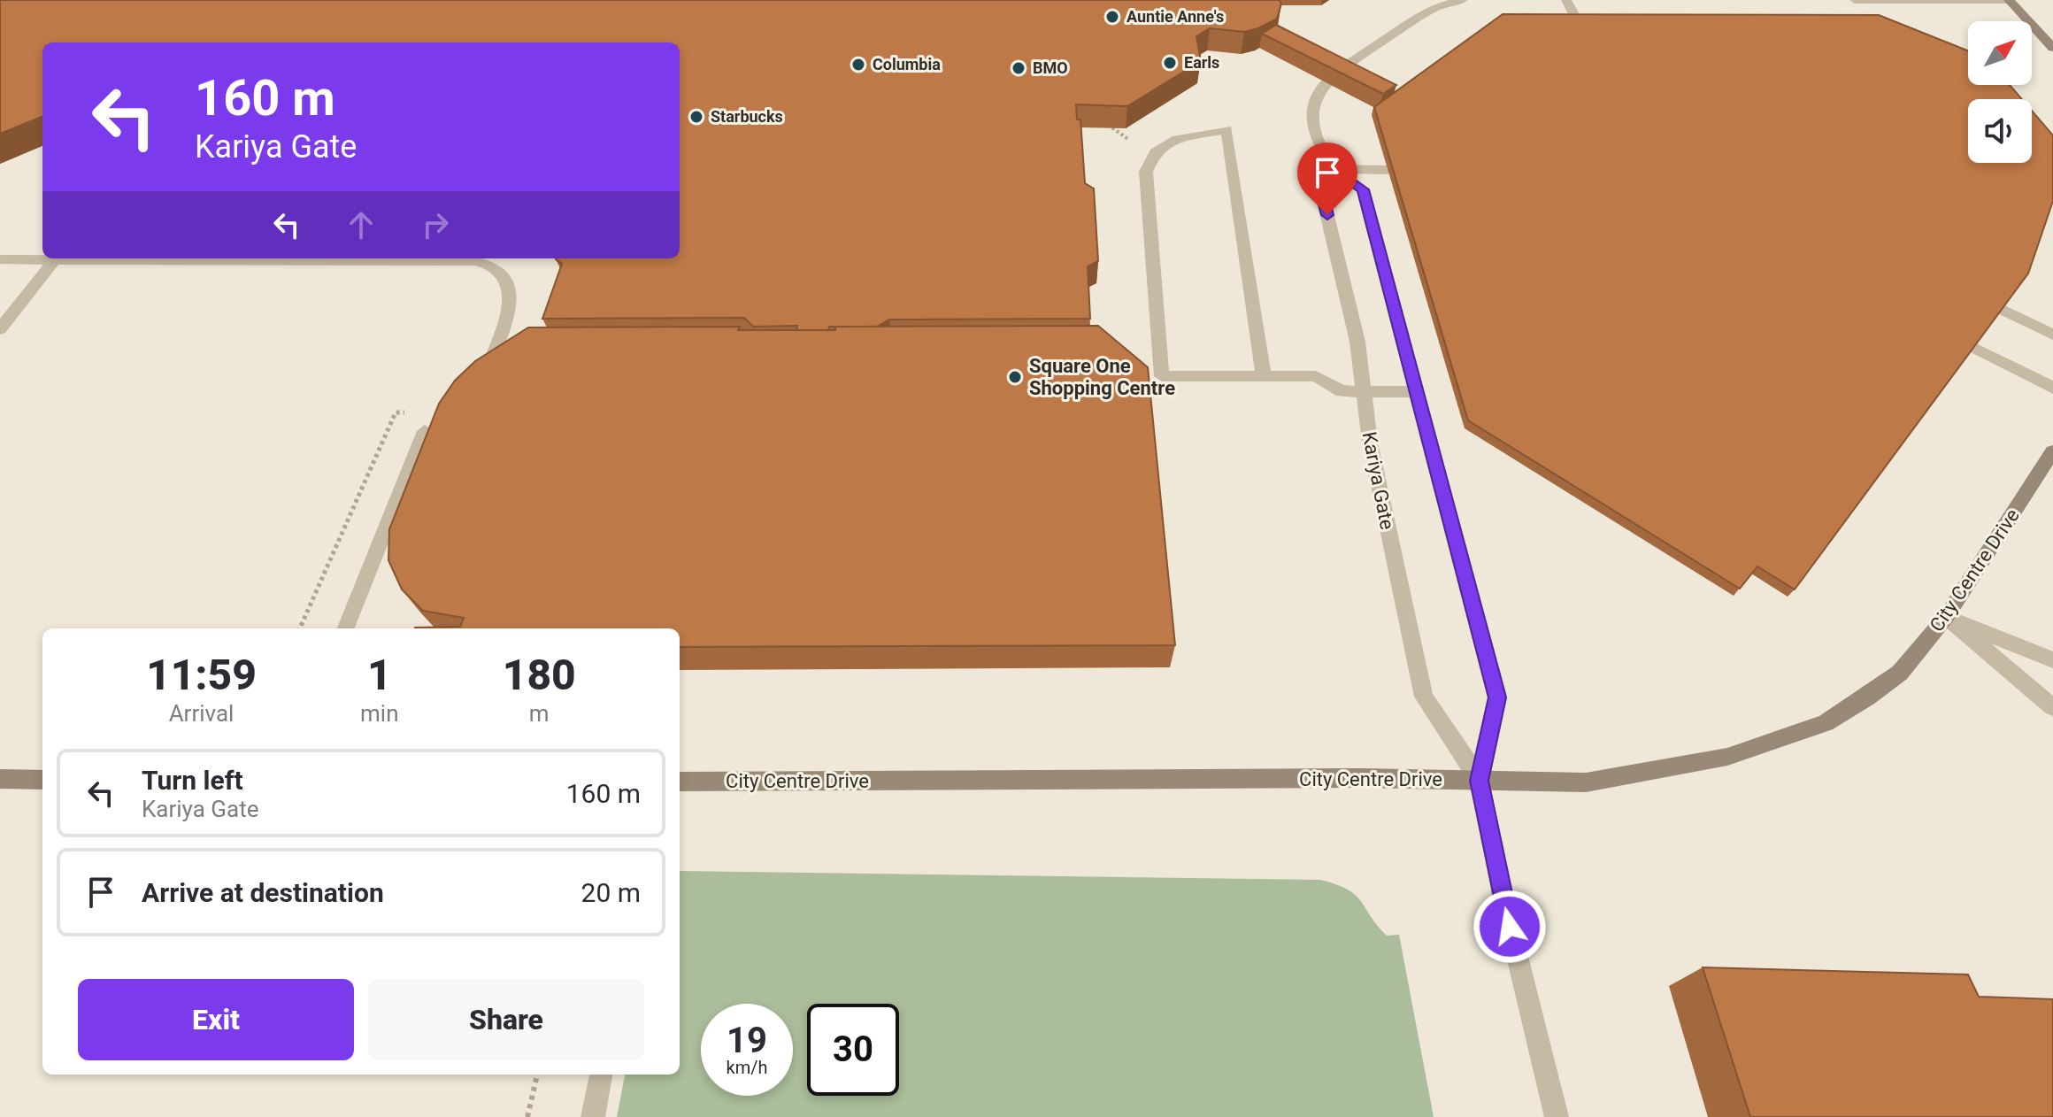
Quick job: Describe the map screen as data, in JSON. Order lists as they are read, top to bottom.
{
  "streets": {
    "street": ["Kariya Gate", "City Centre Drive"]
  },
  "crossings": [
    ["Kariya Gate", "City Centre Drive"]
  ],
  "places": [
    "Auntie Anne's",
    "Earls",
    "Columbia",
    "BMO",
    "Starbucks",
    "Square One Shopping Centre"
  ],
  "north": "top right",
  "page": {
    "turn": ["160 m", "Kariya Gate"],
    "eta": [
      "11:59",
      "Arrival",
      "1",
      "min",
      "180",
      "m"
    ],
    "list": [
      {
        "name": "Turn left",
        "note": "Kariya Gate",
        "value": "160 m"
      },
      {
        "name": "Arrive at destination",
        "value": "20 m"
      }
    ],
    "buttons": ["Exit", "Share"],
    "speed": "19 km/h",
    "limit": "30"
  }
}
